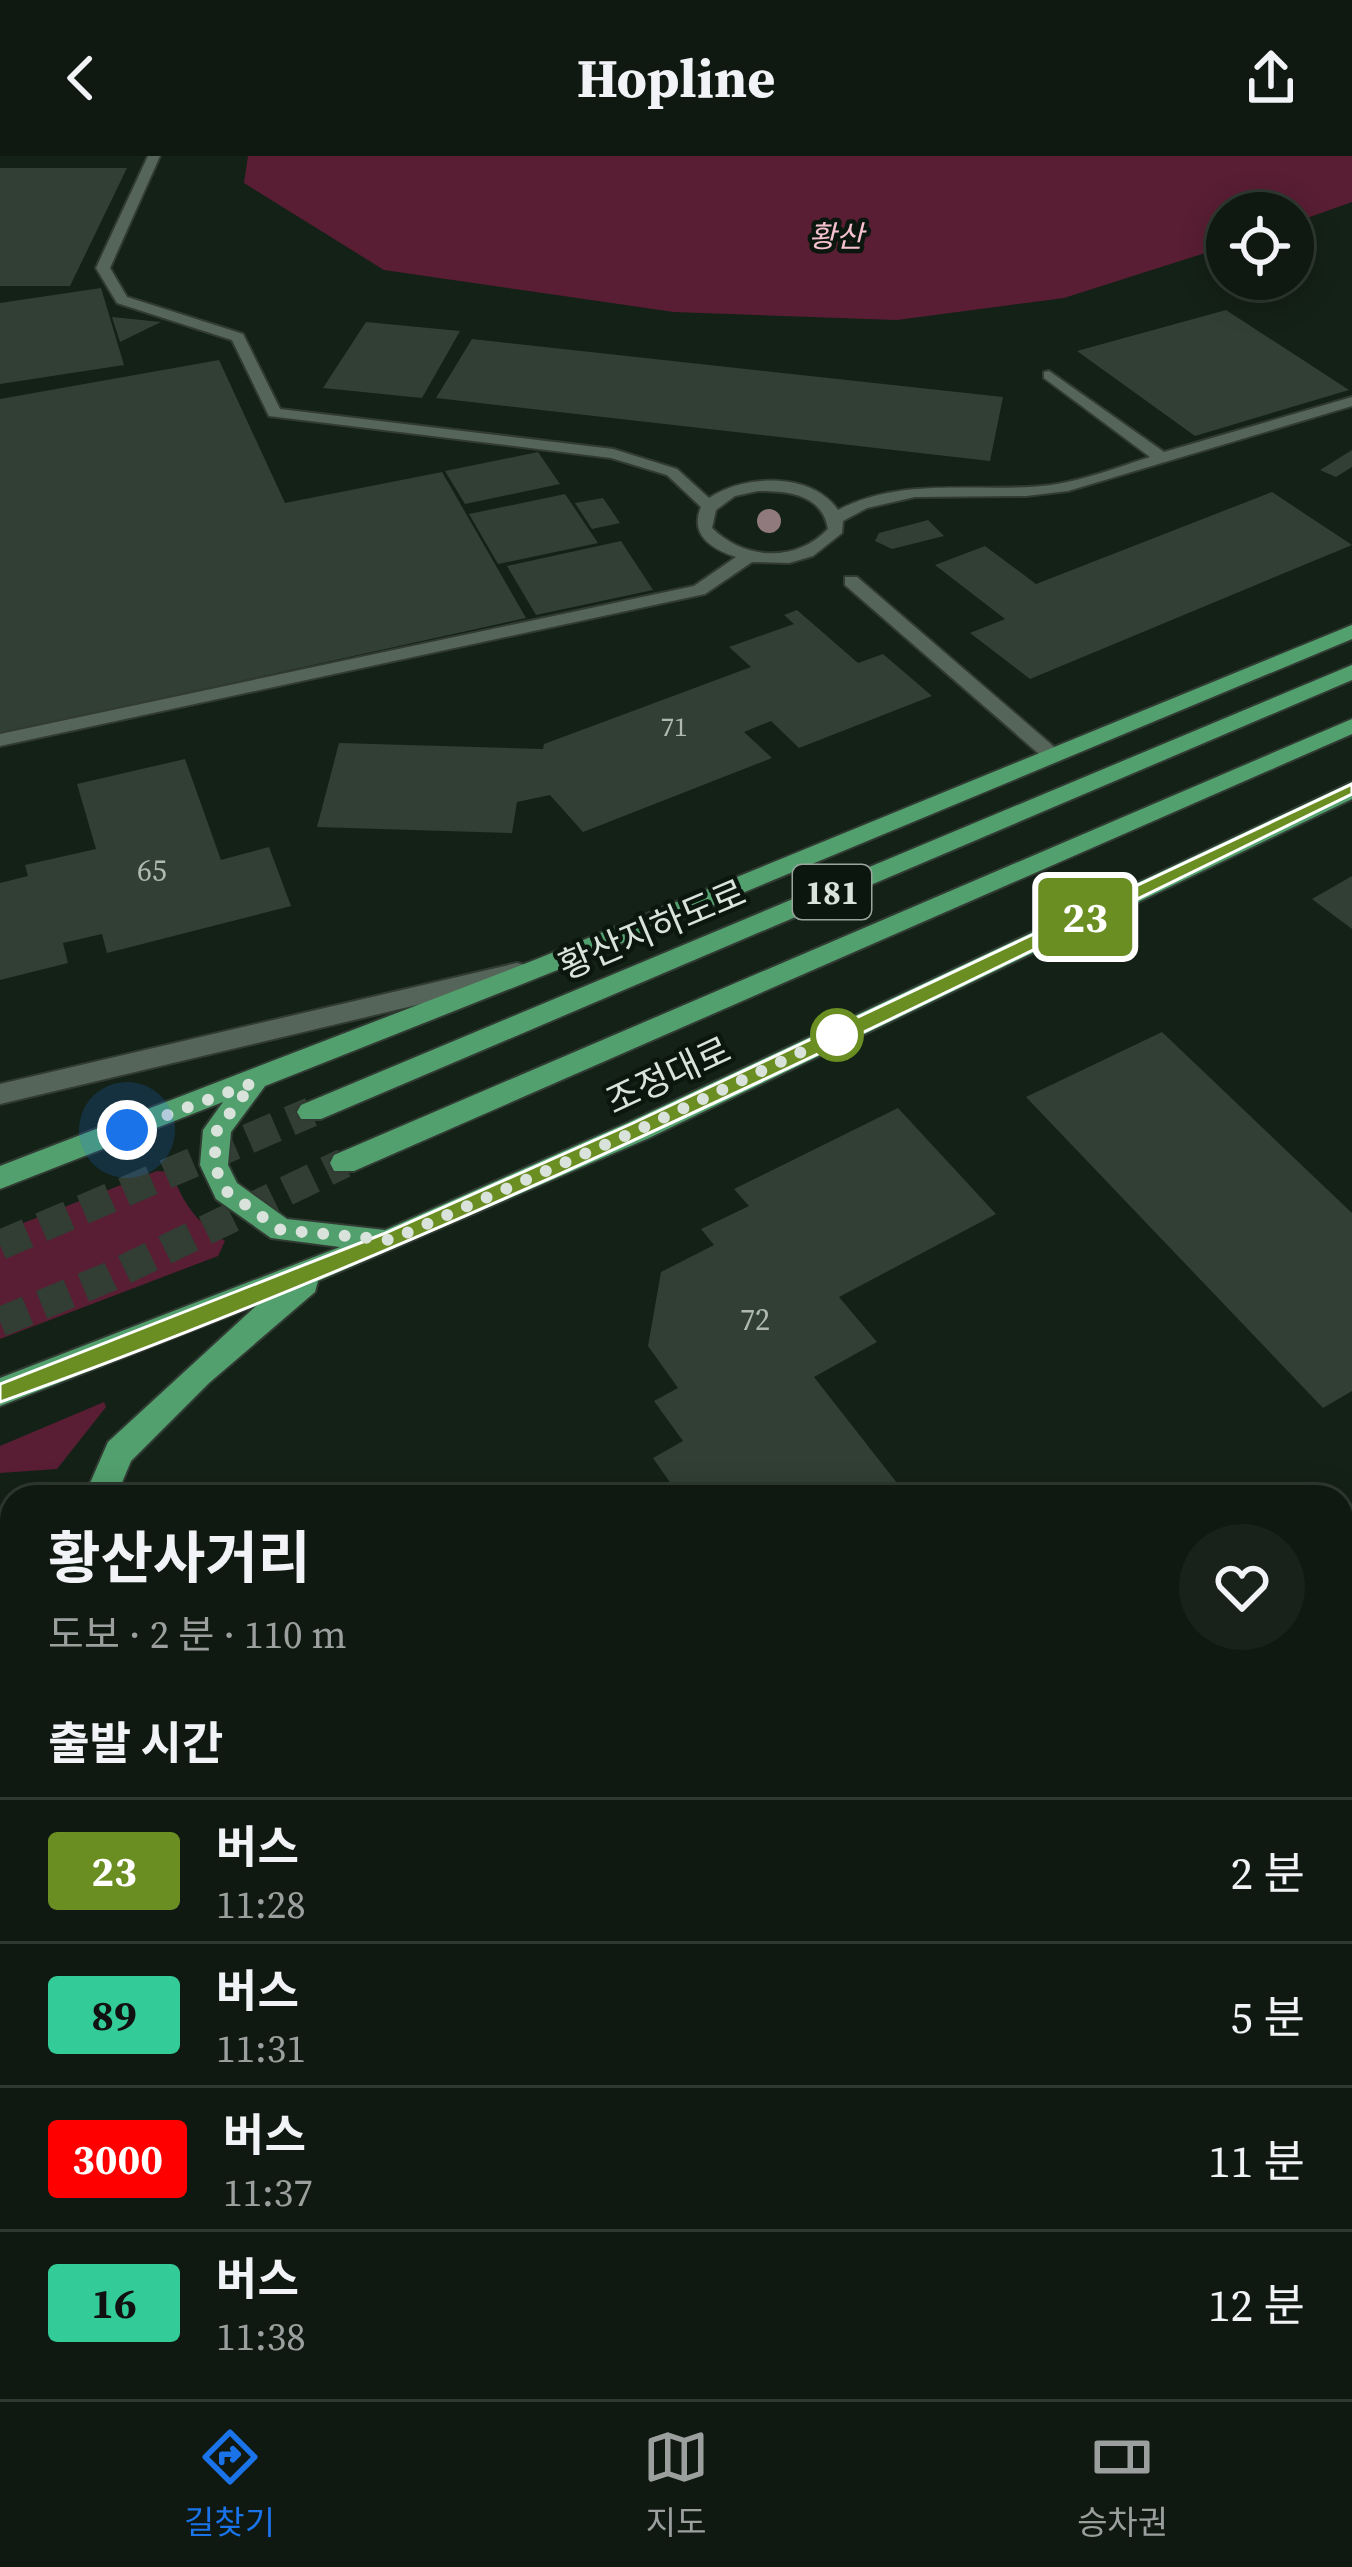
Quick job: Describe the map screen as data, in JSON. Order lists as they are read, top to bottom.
{
  "streets": {
    "main road": ["181", "황산지하도로", "조정대로"]
  },
  "parks": ["황산"],
  "lines": ["bus line 23"],
  "house_numbers": ["71", "65", "72"],
  "page": {
    "header": "Hopline",
    "on_map": "23",
    "heading": [
      ["황산사거리", "도보 · 2 분 · 110 m"],
      "출발 시간"
    ],
    "list": [
      {
        "mark": "23",
        "name": "버스",
        "note": "11:28",
        "value": "2 분"
      },
      {
        "mark": "89",
        "name": "버스",
        "note": "11:31",
        "value": "5 분"
      },
      {
        "mark": "3000",
        "name": "버스",
        "note": "11:37",
        "value": "11 분"
      },
      {
        "mark": "16",
        "name": "버스",
        "note": "11:38",
        "value": "12 분"
      }
    ],
    "tabs": ["길찾기", "지도", "승차권"]
  }
}
